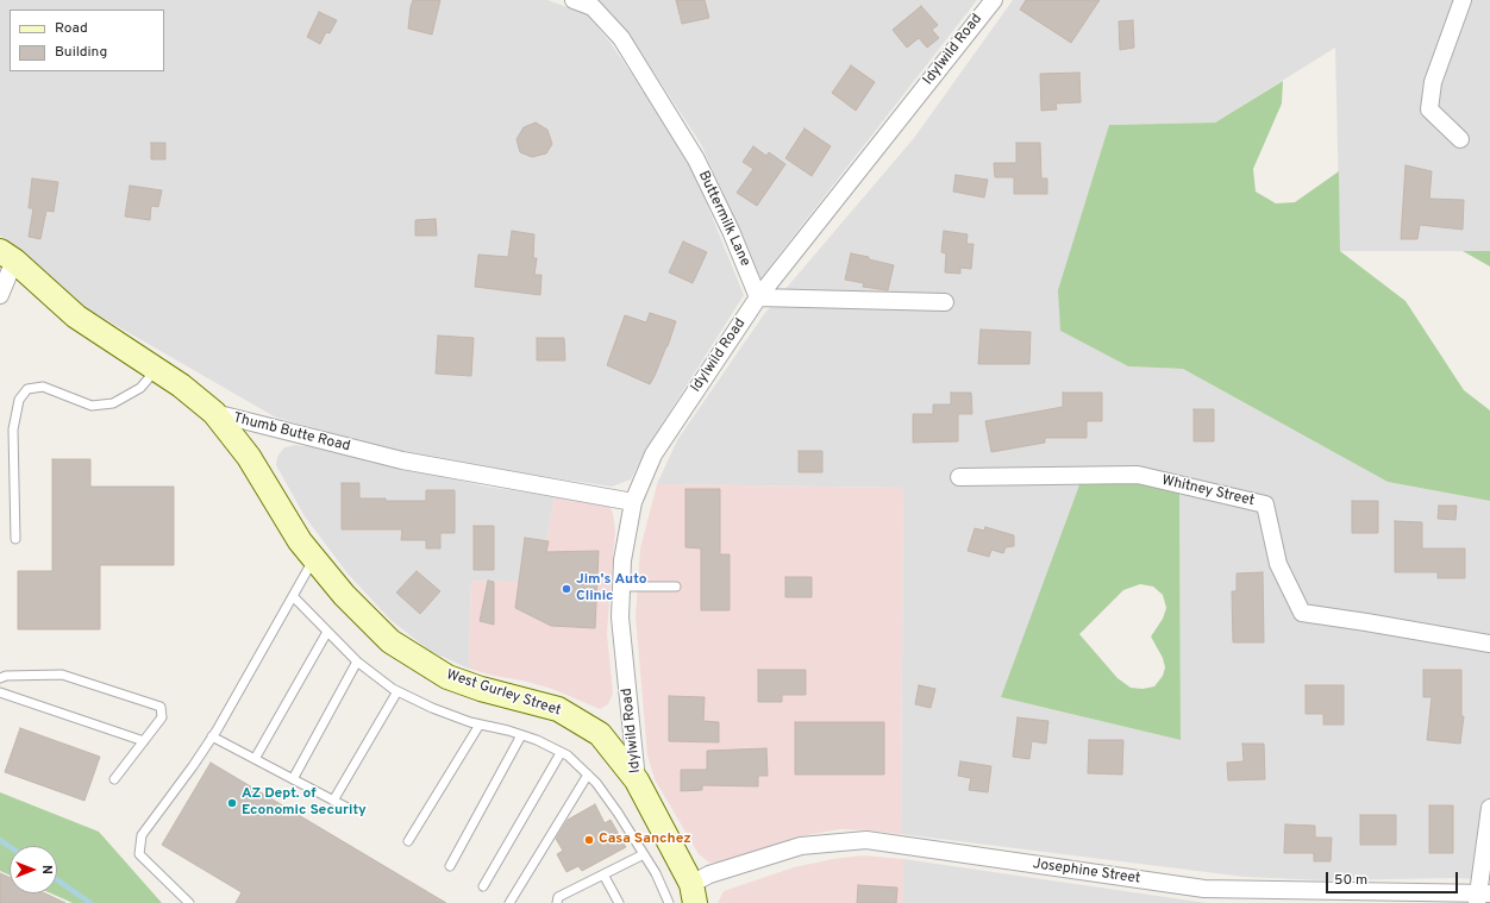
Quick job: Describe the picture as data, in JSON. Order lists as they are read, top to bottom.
{
  "streets": {
    "main road": ["Thumb Butte Road", "West Gurley Street"],
    "street": [
      "Idylwild Road",
      "Buttermilk Lane",
      "Whitney Street",
      "Josephine Street"
    ]
  },
  "crossings": [
    ["Idylwild Road", "Buttermilk Lane"],
    ["Idylwild Road", "Thumb Butte Road"],
    ["Idylwild Road", "West Gurley Street"],
    ["Thumb Butte Road", "West Gurley Street"],
    ["West Gurley Street", "Josephine Street"]
  ],
  "places": ["Jim's Auto Clinic", "AZ Dept. of Economic Security", "Casa Sanchez"],
  "legend": ["Road", "Building"],
  "scale_bar": "50 m",
  "north": "right"
}
